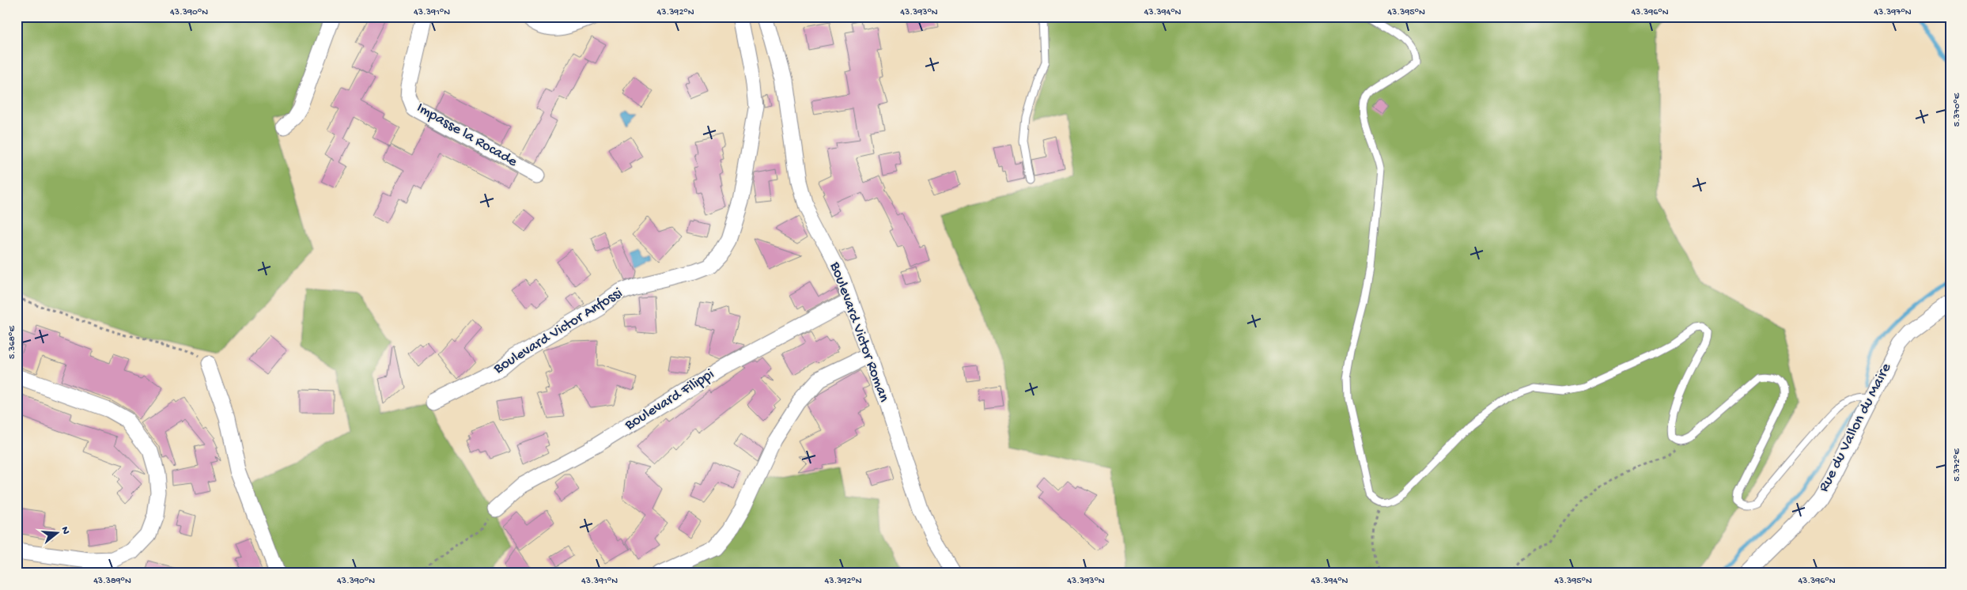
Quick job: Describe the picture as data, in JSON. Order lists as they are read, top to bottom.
{
  "streets": {
    "street": [
      "Impasse la Rocade",
      "Boulevard Victor Anfossi",
      "Boulevard Victor Roman",
      "Boulevard Filippi",
      "Rue du Vallon du Maire"
    ]
  },
  "crossings": [
    ["Boulevard Victor Roman", "Boulevard Filippi"]
  ],
  "north": "right",
  "coordinates": [
    "43.390°N",
    "43.391°N",
    "43.392°N",
    "43.393°N",
    "43.394°N",
    "43.395°N",
    "43.396°N",
    "43.397°N",
    "5.370°E",
    "5.368°E",
    "5.372°E",
    "43.389°N"
  ]
}
